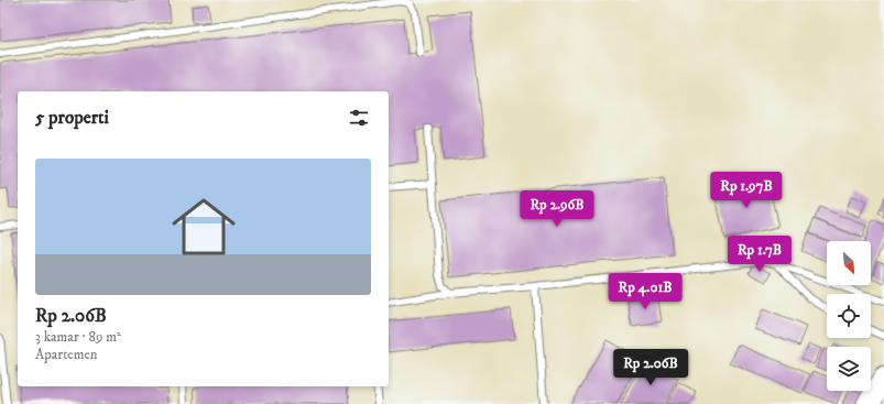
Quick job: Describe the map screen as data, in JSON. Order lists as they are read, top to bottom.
{
  "north": "bottom right",
  "page": {
    "heading": "5 properti",
    "list": [
      {
        "name": "Rp 2.06B",
        "note": "3 kamar · 89 m² · Apartemen"
      }
    ],
    "price": [
      "Rp 1.97B",
      "Rp 2.96B",
      "Rp 1.7B",
      "Rp 4.01B",
      "Rp 2.06B"
    ]
  }
}
